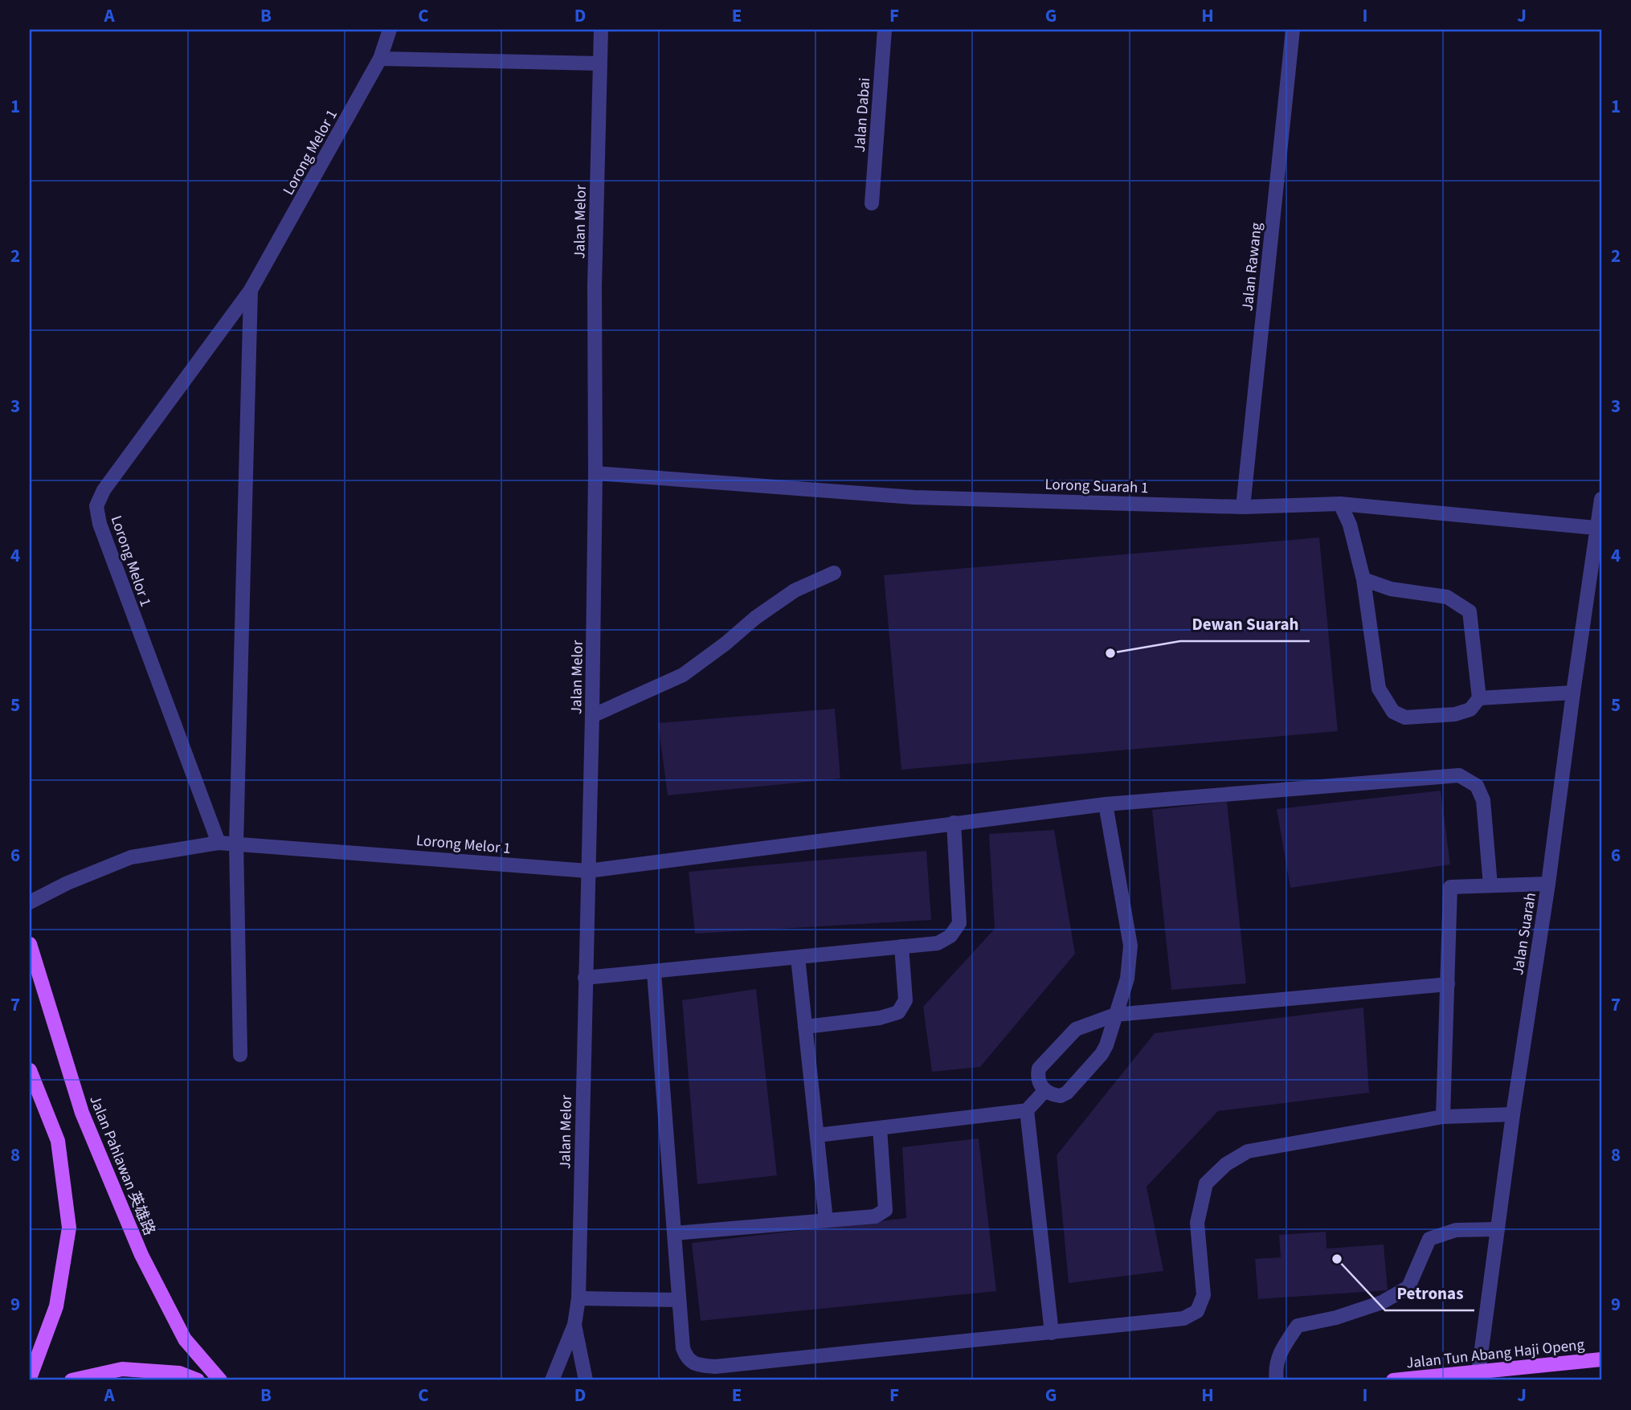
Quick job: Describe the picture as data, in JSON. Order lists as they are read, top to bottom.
{
  "streets": {
    "main road": ["Jalan Pahlawan 英雄路", "Jalan Tun Abang Haji Openg"],
    "street": [
      "Jalan Dabai",
      "Lorong Melor 1",
      "Jalan Melor",
      "Jalan Rawang",
      "Lorong Suarah 1",
      "Jalan Suarah"
    ]
  },
  "crossings": [
    ["Lorong Melor 1", "Jalan Melor"],
    ["Jalan Melor", "Lorong Suarah 1"],
    ["Jalan Rawang", "Lorong Suarah 1"],
    ["Lorong Suarah 1", "Jalan Suarah"],
    ["Jalan Suarah", "Jalan Tun Abang Haji Openg"]
  ],
  "places": ["Dewan Suarah", "Petronas"],
  "grid": {
    "columns": [
      "A",
      "B",
      "C",
      "D",
      "E",
      "F",
      "G",
      "H",
      "I",
      "J"
    ],
    "rows": [
      "1",
      "2",
      "3",
      "4",
      "5",
      "6",
      "7",
      "8",
      "9"
    ]
  }
}
